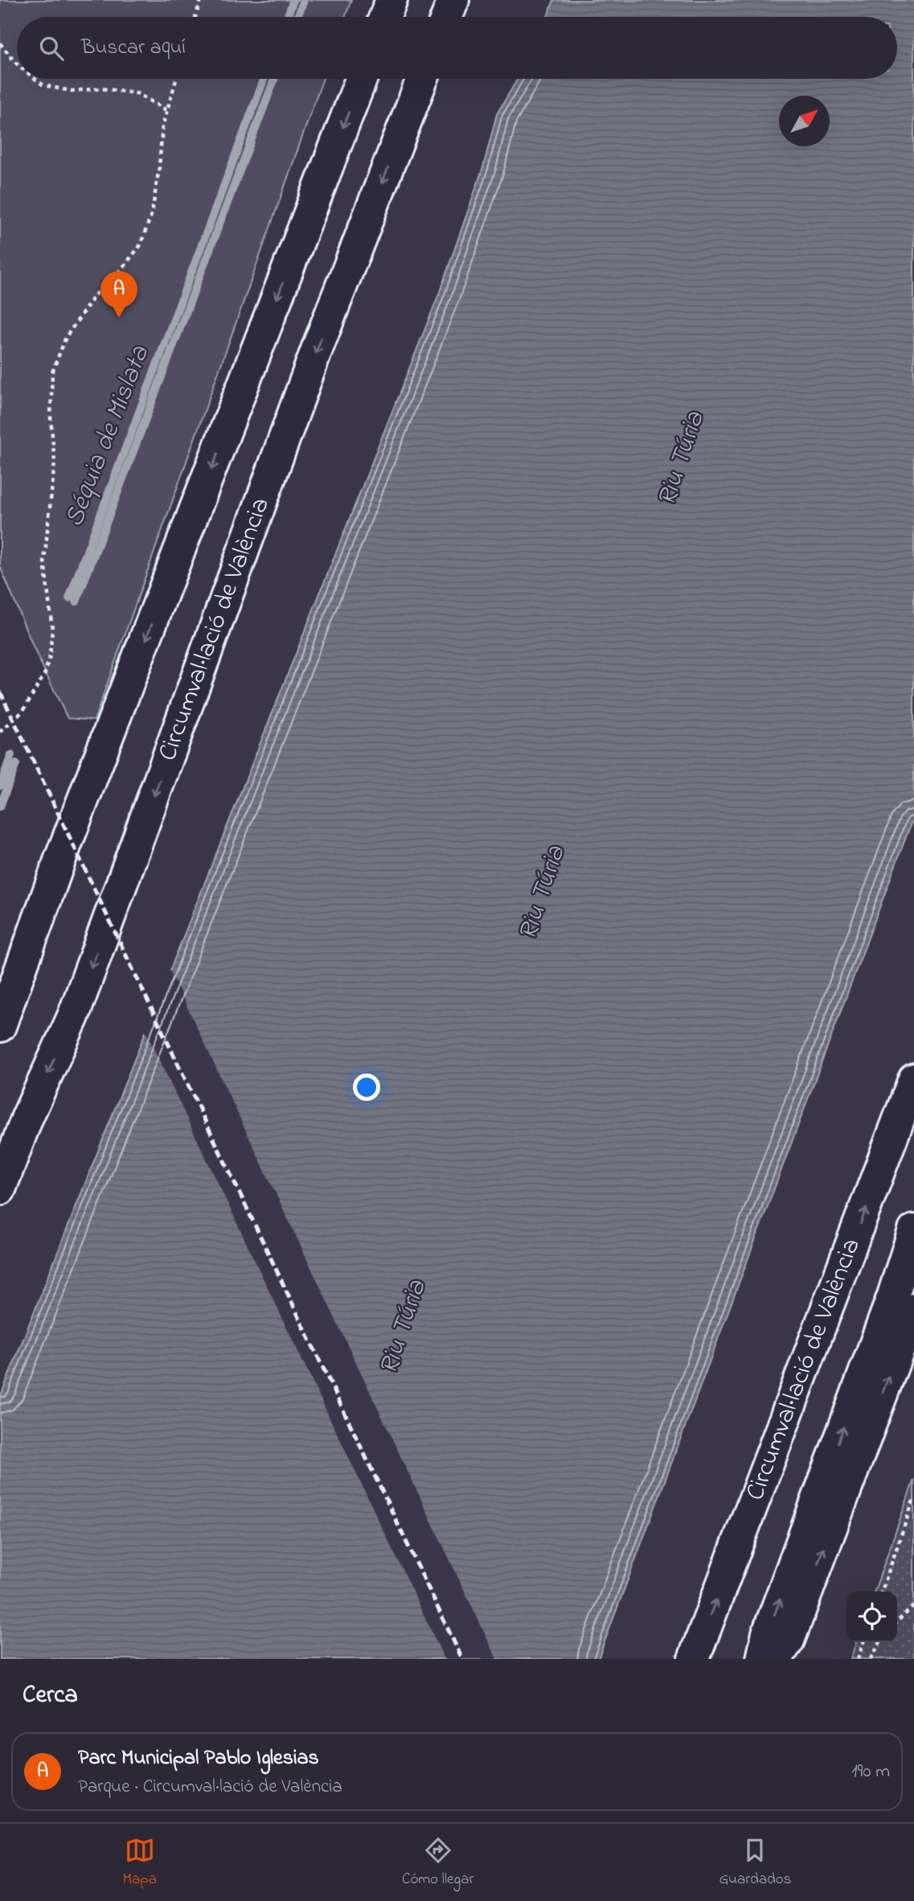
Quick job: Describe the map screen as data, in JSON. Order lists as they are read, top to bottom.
{
  "streets": {
    "highway": ["Circumval·lació de València"]
  },
  "water": ["Séquia de Mislata", "Riu Túria"],
  "north": "top right",
  "page": {
    "search": "Buscar aquí",
    "pins": "A",
    "heading": "Cerca",
    "list": [
      {
        "mark": "A",
        "name": "Parc Municipal Pablo Iglesias",
        "note": "Parque · Circumval·lació de València",
        "value": "190 m"
      }
    ],
    "nav": ["Mapa", "Cómo llegar", "Guardados"]
  }
}
